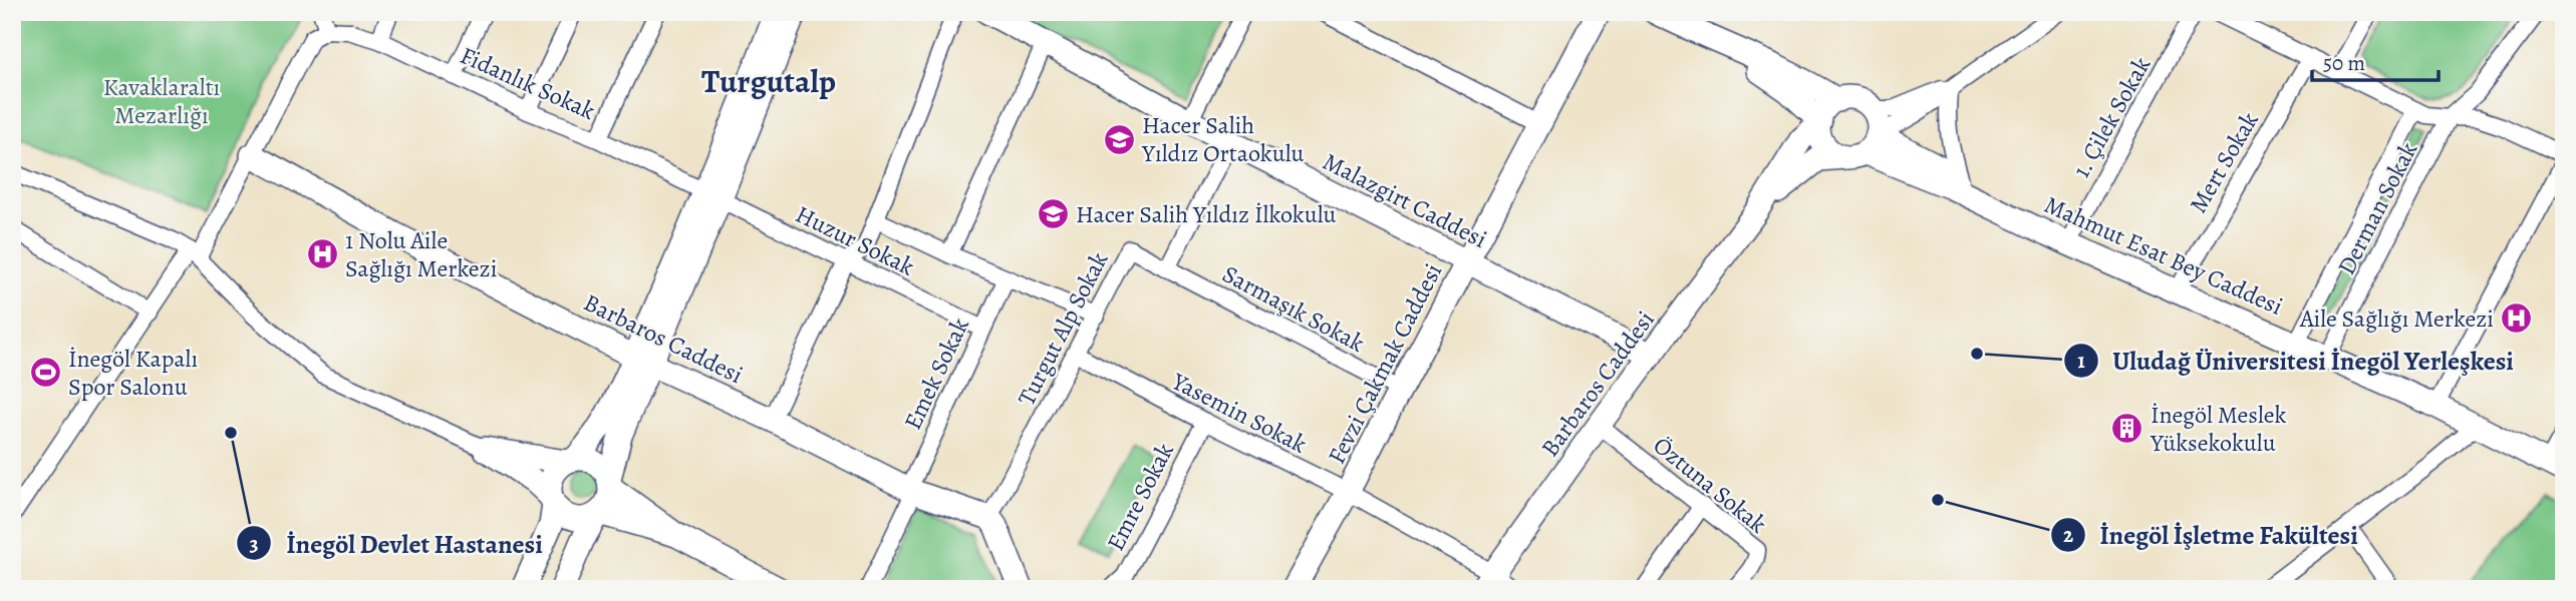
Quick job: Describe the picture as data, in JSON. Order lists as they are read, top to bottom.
{
  "streets": {
    "main road": [
      "Malazgirt Caddesi",
      "Mahmut Esat Bey Caddesi",
      "Barbaros Caddesi",
      "Fevzi Çakmak Caddesi"
    ],
    "street": [
      "Fidanlık Sokak",
      "1. Çilek Sokak",
      "Mert Sokak",
      "Derman Sokak",
      "Huzur Sokak",
      "Sarmaşık Sokak",
      "Turgut Alp Sokak",
      "Emek Sokak",
      "Yasemin Sokak",
      "Öztuna Sokak",
      "Emre Sokak"
    ]
  },
  "crossings": [
    ["Fidanlık Sokak", "Huzur Sokak"],
    ["1. Çilek Sokak", "Mahmut Esat Bey Caddesi"],
    ["Mert Sokak", "Mahmut Esat Bey Caddesi"],
    ["Malazgirt Caddesi", "Barbaros Caddesi"],
    ["Malazgirt Caddesi", "Fevzi Çakmak Caddesi"],
    ["Derman Sokak", "Mahmut Esat Bey Caddesi"],
    ["Huzur Sokak", "Emek Sokak"],
    ["Sarmaşık Sokak", "Turgut Alp Sokak"],
    ["Sarmaşık Sokak", "Fevzi Çakmak Caddesi"],
    ["Turgut Alp Sokak", "Barbaros Caddesi"],
    ["Turgut Alp Sokak", "Yasemin Sokak"],
    ["Barbaros Caddesi", "Emek Sokak"],
    ["Barbaros Caddesi", "Yasemin Sokak"],
    ["Barbaros Caddesi", "Öztuna Sokak"],
    ["Fevzi Çakmak Caddesi", "Yasemin Sokak"],
    ["Yasemin Sokak", "Emre Sokak"]
  ],
  "districts": ["Turgutalp"],
  "parks": ["Kavaklaraltı Mezarlığı"],
  "places": {
    "school or university": ["Hacer Salih Yıldız Ortaokulu", "Hacer Salih Yıldız İlkokulu"],
    "hospital": ["1 Nolu Aile Sağlığı Merkezi", "Aile Sağlığı Merkezi"],
    "other": ["Uludağ Üniversitesi İnegöl Yerleşkesi", "İnegöl Devlet Hastanesi", "İnegöl İşletme Fakültesi"],
    "sports": ["İnegöl Kapalı Spor Salonu"],
    "building": ["İnegöl Meslek Yüksekokulu"]
  },
  "scale_bar": "50 m"
}
